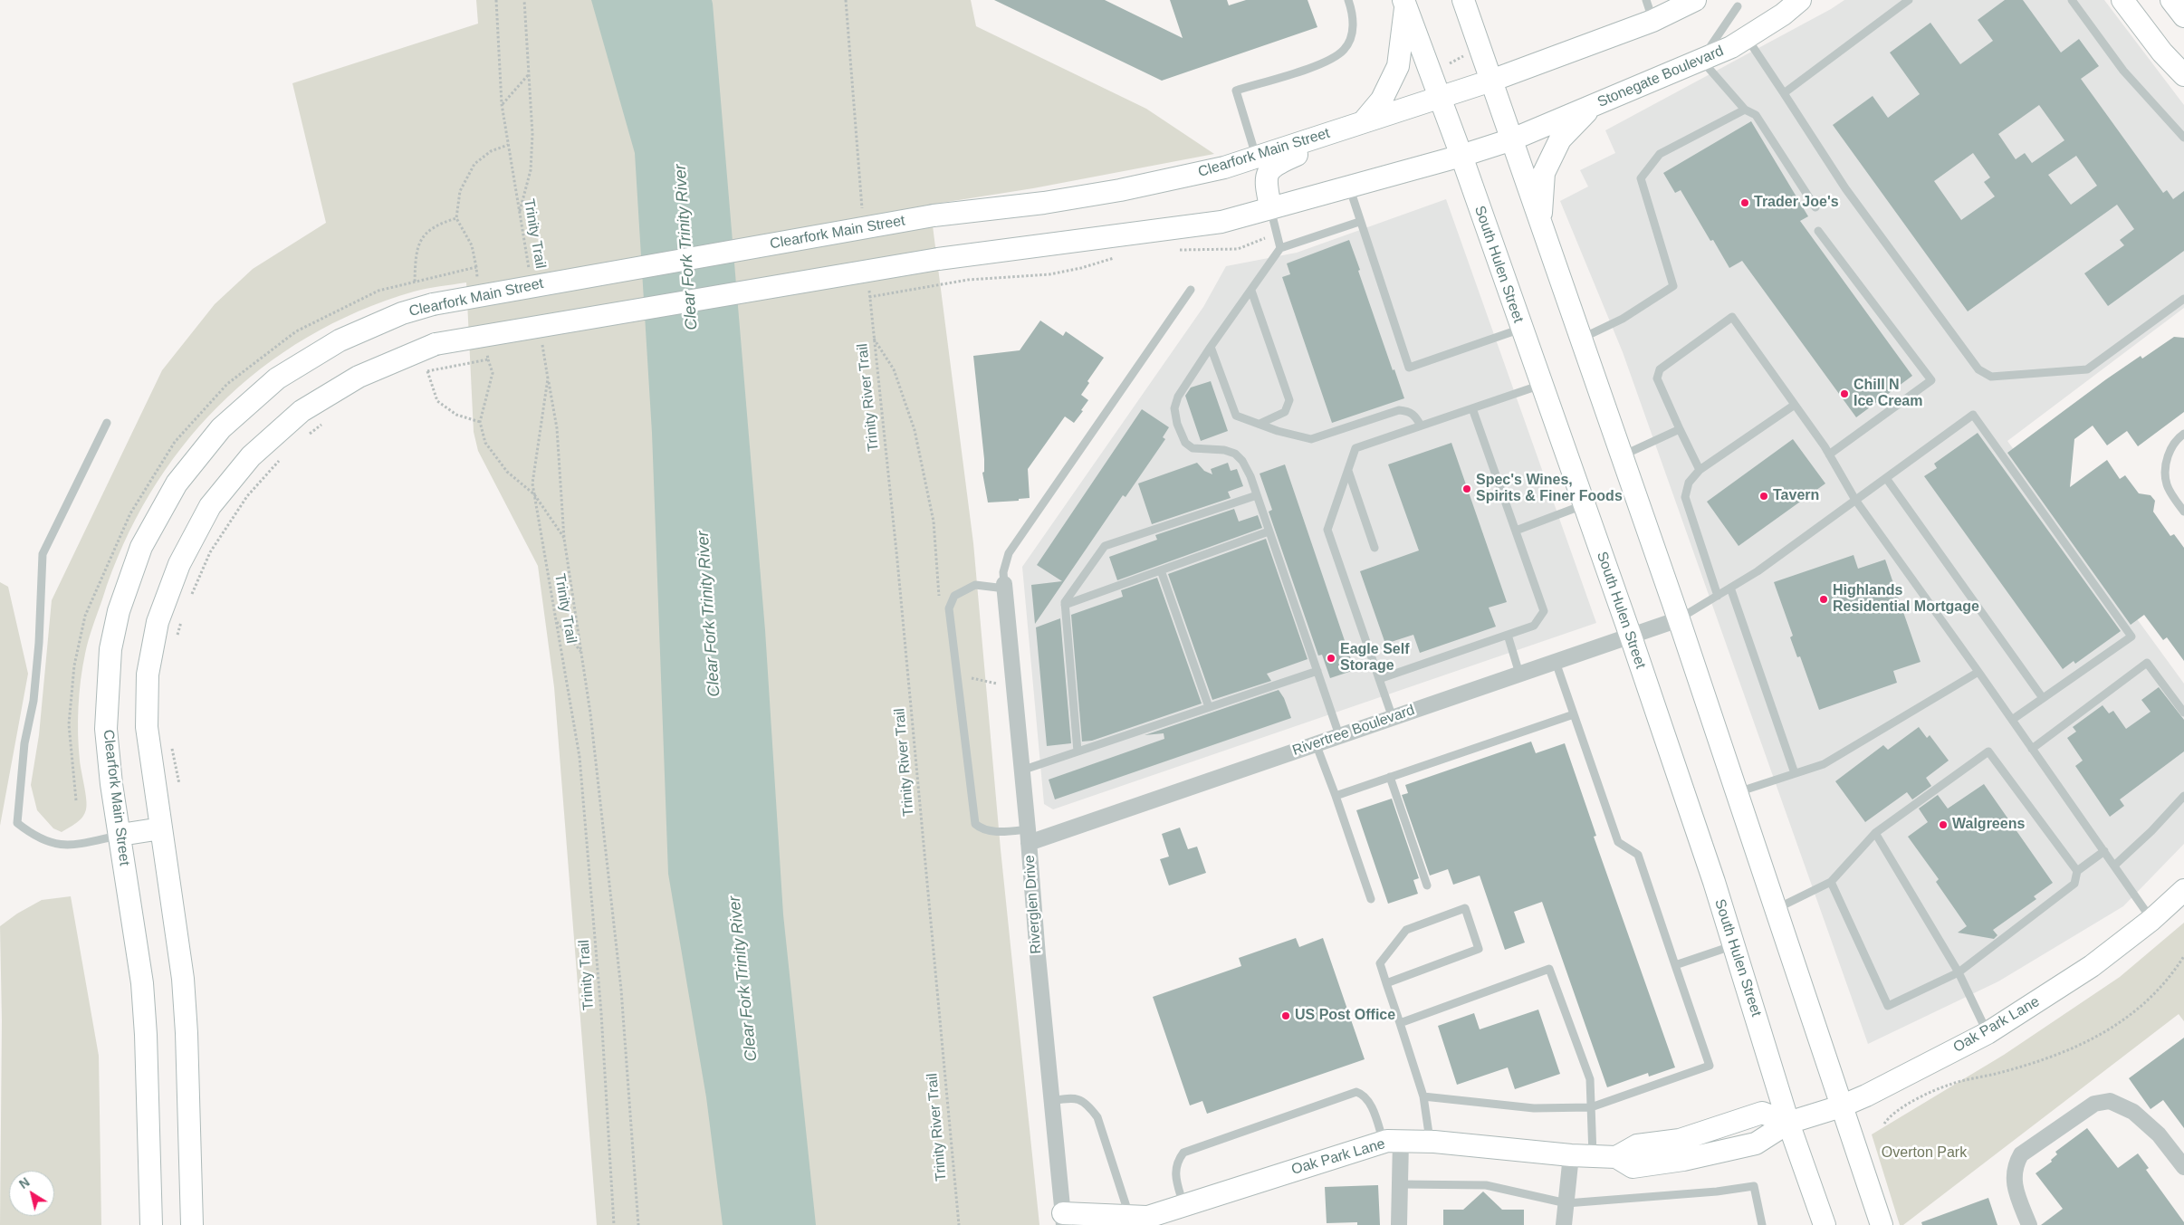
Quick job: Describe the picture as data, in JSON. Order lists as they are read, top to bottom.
{
  "streets": {
    "street": [
      "Stonegate Boulevard",
      "Clearfork Main Street",
      "South Hulen Street",
      "Rivertree Boulevard",
      "Riverglen Drive",
      "Oak Park Lane"
    ],
    "path": ["Trinity Trail", "Trinity River Trail"]
  },
  "crossings": [
    ["Clearfork Main Street", "South Hulen Street"],
    ["South Hulen Street", "Rivertree Boulevard"],
    ["South Hulen Street", "Oak Park Lane"],
    ["Rivertree Boulevard", "Riverglen Drive"],
    ["Riverglen Drive", "Oak Park Lane"]
  ],
  "water": ["Clear Fork Trinity River"],
  "parks": ["Overton Park"],
  "places": [
    "Trader Joe's",
    "Chill N Ice Cream",
    "Spec's Wines, Spirits & Finer Foods",
    "Tavern",
    "Highlands Residential Mortgage",
    "Eagle Self Storage",
    "Walgreens",
    "US Post Office"
  ],
  "north": "top left"
}
